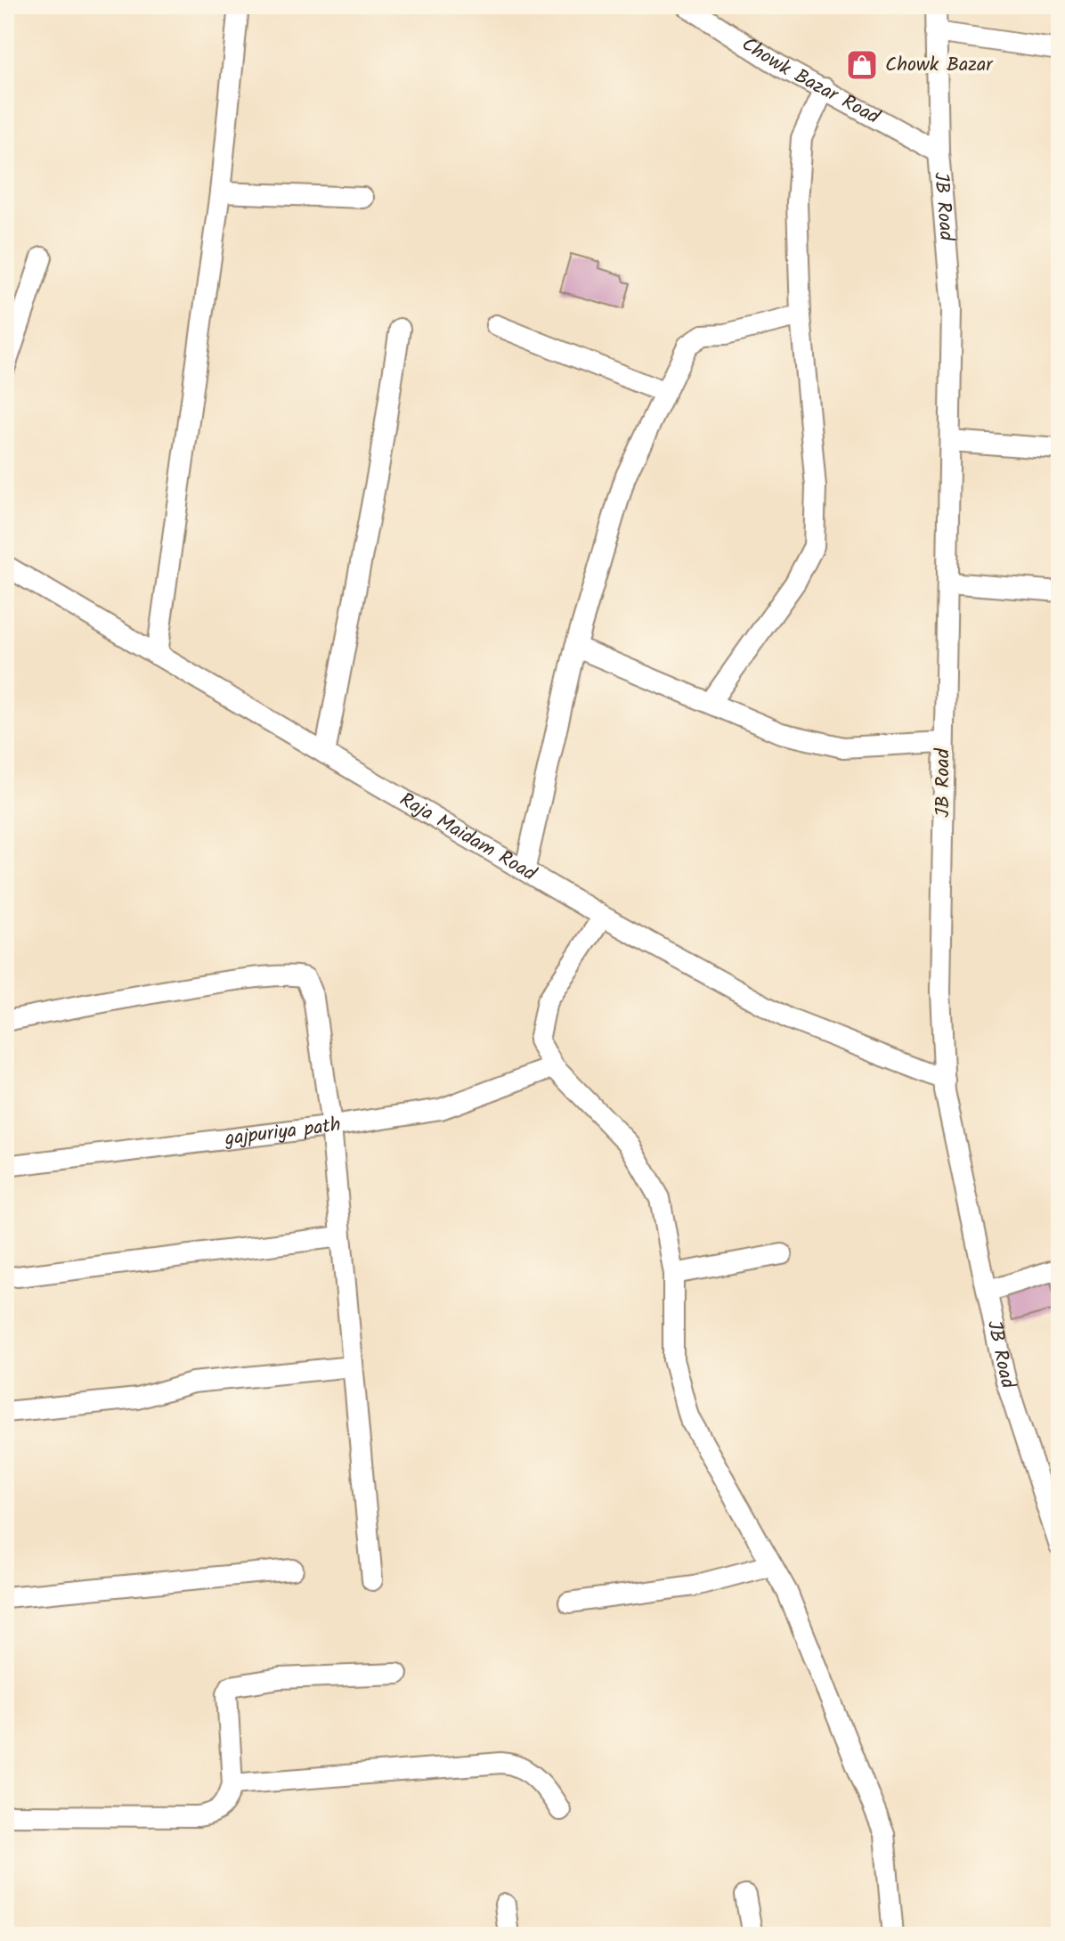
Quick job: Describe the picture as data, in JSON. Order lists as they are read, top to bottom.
{
  "streets": {
    "street": [
      "Chowk Bazar Road",
      "JB Road",
      "Raja Maidam Road",
      "gajpuriya path"
    ]
  },
  "crossings": [
    ["Chowk Bazar Road", "JB Road"],
    ["JB Road", "Raja Maidam Road"]
  ],
  "places": {
    "shop": ["Chowk Bazar"]
  }
}
